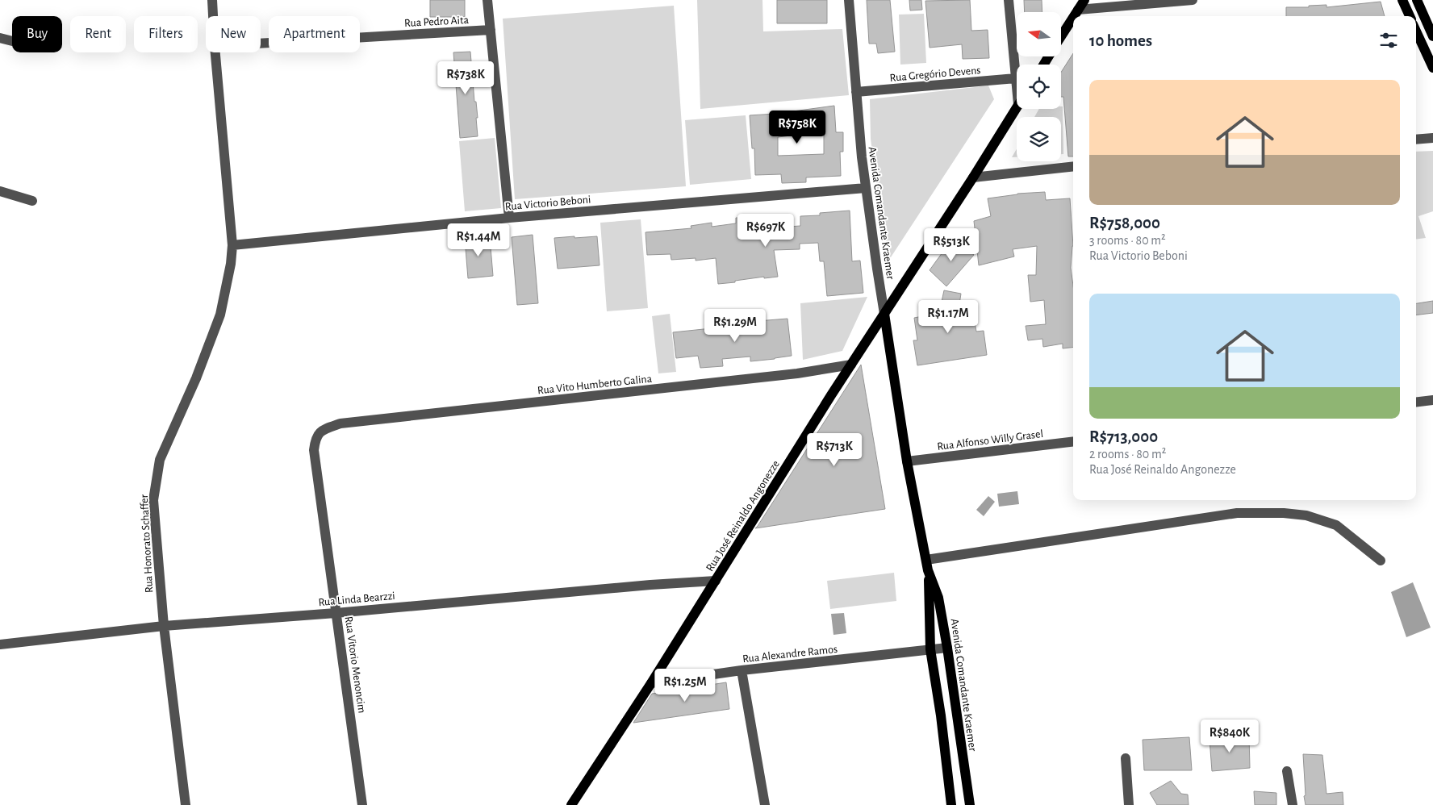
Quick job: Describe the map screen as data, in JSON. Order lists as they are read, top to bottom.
{
  "streets": {
    "main road": ["Avenida Comandante Kraemer", "Rua José Reinaldo Angonezze"],
    "street": [
      "Rua Pedro Aita",
      "Rua Gregório Devens",
      "Rua Victorio Beboni",
      "Rua Vito Humberto Galina",
      "Rua Alfonso Willy Grasel",
      "Rua Honorato Schaffer",
      "Rua Linda Bearzzi",
      "Rua Alexandre Ramos",
      "Rua Vitorio Menoncim"
    ]
  },
  "crossings": [
    ["Rua Gregório Devens", "Avenida Comandante Kraemer"],
    ["Rua Victorio Beboni", "Avenida Comandante Kraemer"],
    ["Rua Victorio Beboni", "Rua Honorato Schaffer"],
    ["Avenida Comandante Kraemer", "Rua Alfonso Willy Grasel"],
    ["Avenida Comandante Kraemer", "Rua José Reinaldo Angonezze"],
    ["Avenida Comandante Kraemer", "Rua Alexandre Ramos"],
    ["Rua Vito Humberto Galina", "Rua José Reinaldo Angonezze"],
    ["Rua Vito Humberto Galina", "Rua Vitorio Menoncim"],
    ["Rua José Reinaldo Angonezze", "Rua Linda Bearzzi"],
    ["Rua José Reinaldo Angonezze", "Rua Alexandre Ramos"],
    ["Rua Honorato Schaffer", "Rua Linda Bearzzi"],
    ["Rua Linda Bearzzi", "Rua Vitorio Menoncim"]
  ],
  "north": "left",
  "page": {
    "chip": [
      "Buy",
      "Rent",
      "Filters",
      "New",
      "Apartment"
    ],
    "heading": "10 homes",
    "price": [
      "R$738K",
      "R$758K",
      "R$697K",
      "R$1.44M",
      "R$513K",
      "R$1.17M",
      "R$1.29M",
      "R$713K",
      "R$1.25M",
      "R$840K"
    ],
    "list": [
      {
        "name": "R$758,000",
        "note": "3 rooms · 80 m² · Rua Victorio Beboni"
      },
      {
        "name": "R$713,000",
        "note": "2 rooms · 80 m² · Rua José Reinaldo Angonezze"
      }
    ]
  }
}
